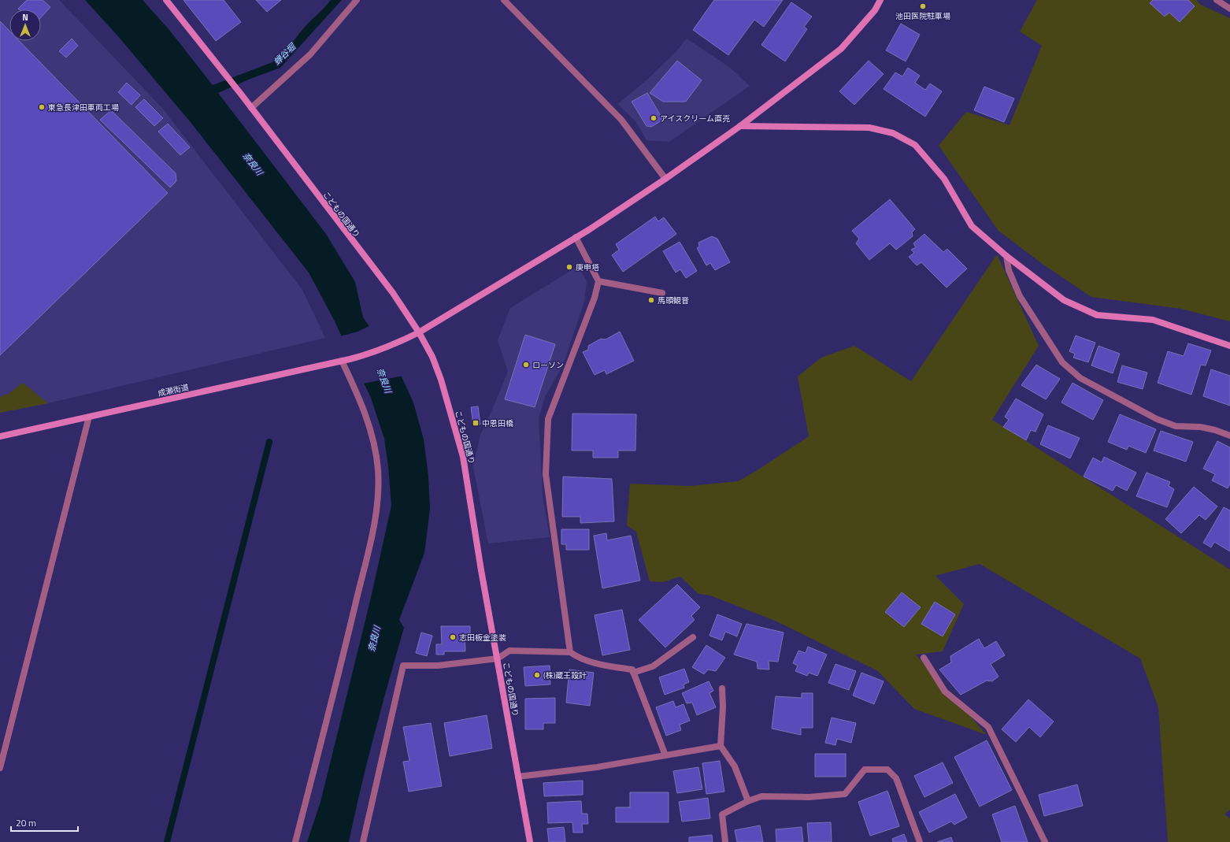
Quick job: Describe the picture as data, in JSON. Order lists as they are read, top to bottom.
{
  "streets": {
    "main road": ["こどもの国通り", "成瀬街道"]
  },
  "crossings": [
    ["こどもの国通り", "成瀬街道"]
  ],
  "water": ["蝉谷堀", "奈良川"],
  "places": {
    "other": [
      "池田医院駐車場",
      "東急長津田車両工場",
      "アイスクリーム直売",
      "庚申塔",
      "馬頭観音",
      "ローソン",
      "志田板金塗装",
      "(株)蔵王設計"
    ],
    "transit": ["中恩田橋"]
  },
  "scale_bar": "20 m",
  "north": "top"
}
